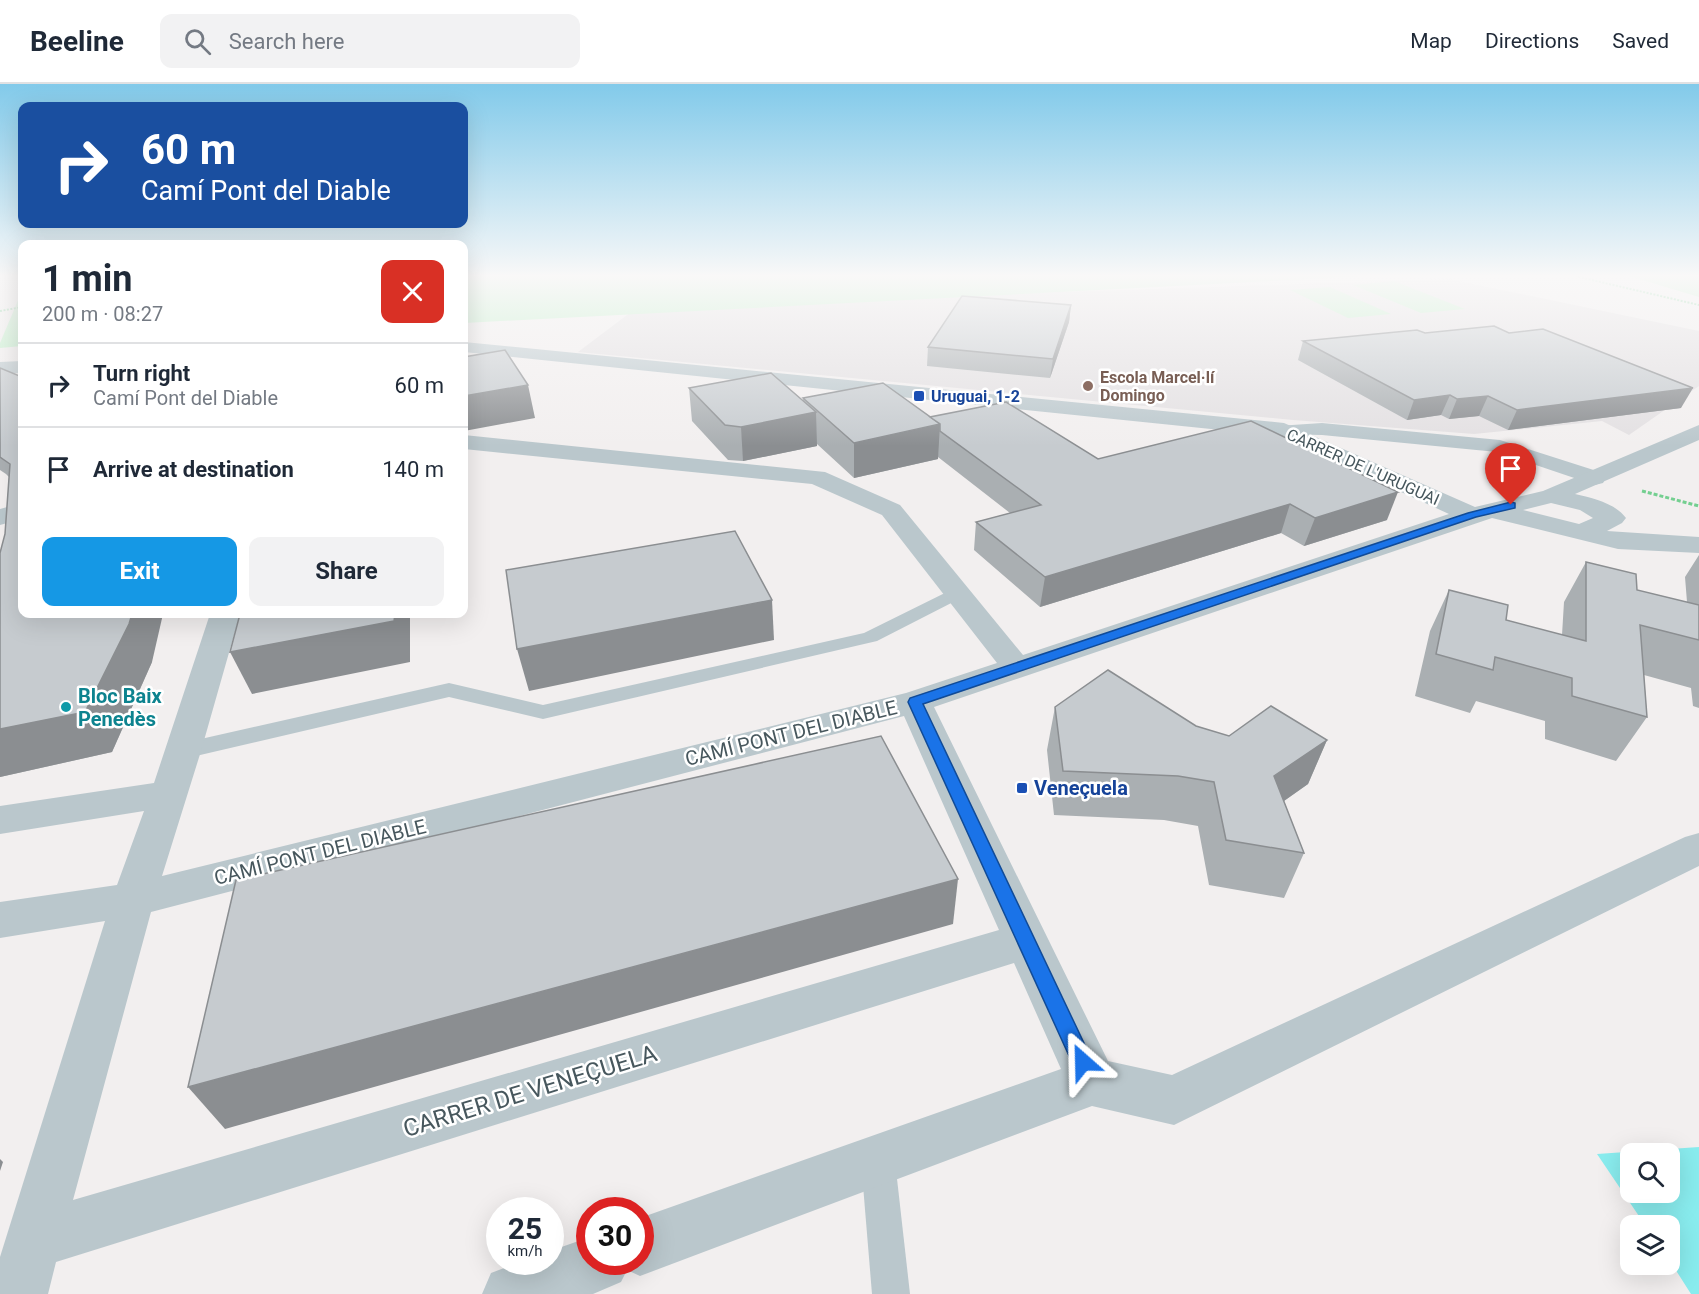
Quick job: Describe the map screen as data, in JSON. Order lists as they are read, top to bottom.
{
  "streets": {
    "street": ["CARRER DE L'URUGUAI", "CAMÍ PONT DEL DIABLE", "CARRER DE VENEÇUELA"]
  },
  "crossings": [
    ["CARRER DE L'URUGUAI", "CAMÍ PONT DEL DIABLE"]
  ],
  "places": {
    "other": ["Escola Marcel·lí Domingo", "Bloc Baix Penedès"],
    "transit": ["Uruguai, 1-2", "Veneçuela"]
  },
  "page": {
    "header": "Beeline",
    "search": "Search here",
    "nav": ["Map", "Directions", "Saved"],
    "turn": ["60 m", "Camí Pont del Diable"],
    "heading": ["1 min", "200 m · 08:27"],
    "list": [
      {
        "name": "Turn right",
        "note": "Camí Pont del Diable",
        "value": "60 m"
      },
      {
        "name": "Arrive at destination",
        "value": "140 m"
      }
    ],
    "buttons": ["Exit", "Share"],
    "speed": "25 km/h",
    "limit": "30"
  }
}
